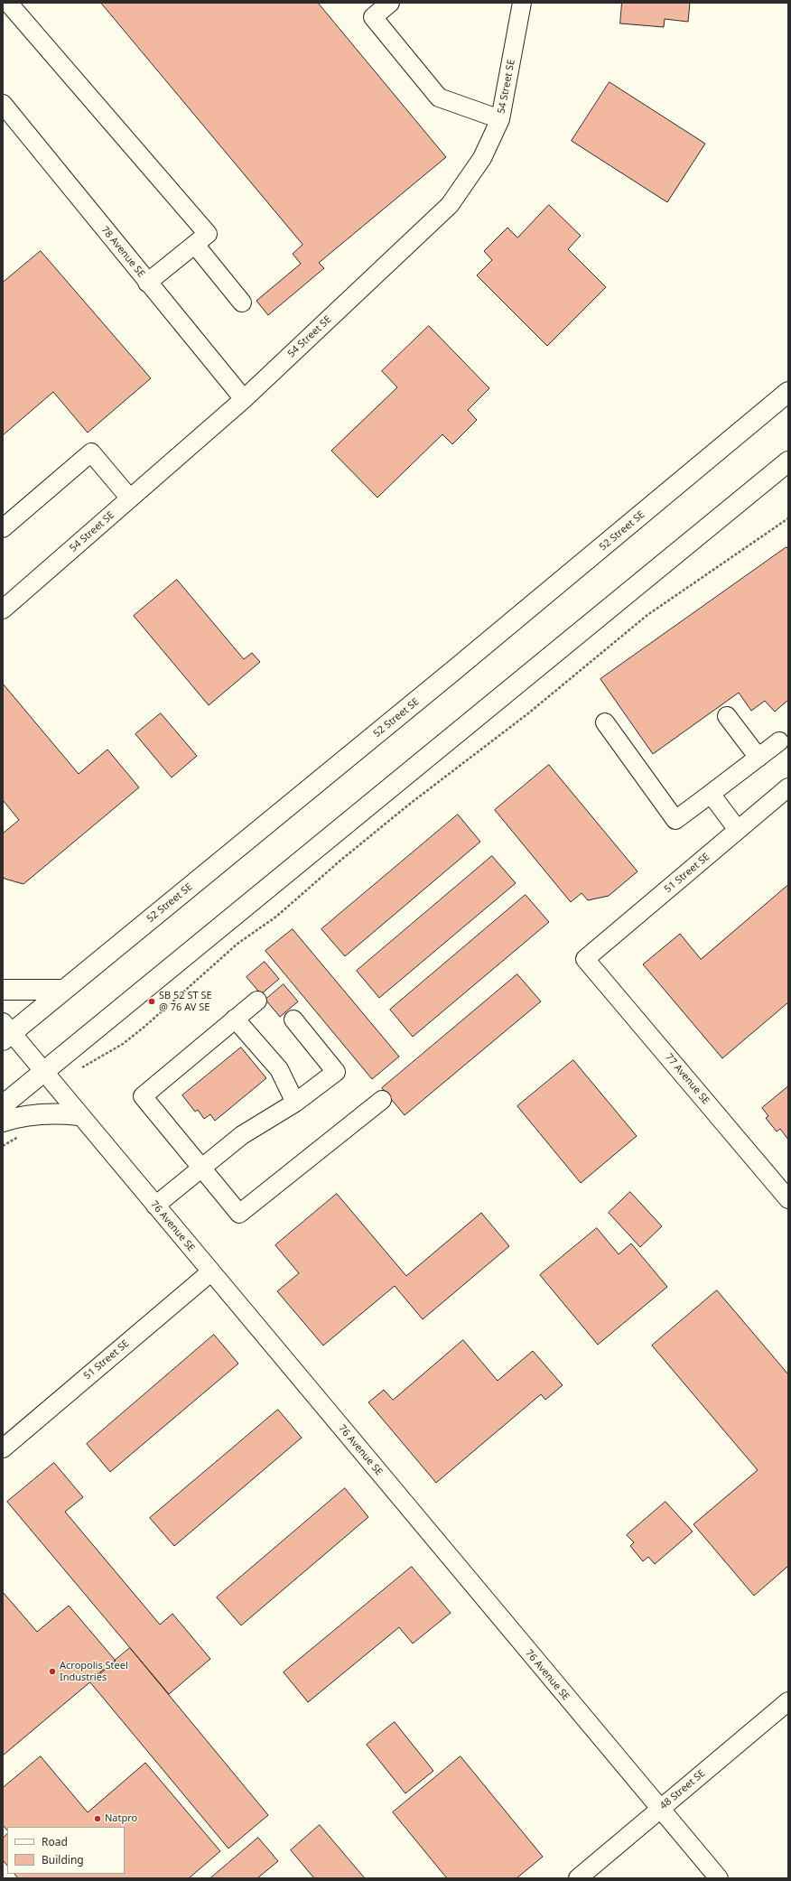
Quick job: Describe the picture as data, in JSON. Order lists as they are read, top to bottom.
{
  "streets": {
    "main road": ["52 Street SE"],
    "street": [
      "54 Street SE",
      "78 Avenue SE",
      "51 Street SE",
      "77 Avenue SE",
      "76 Avenue SE",
      "48 Street SE"
    ]
  },
  "crossings": [
    ["54 Street SE", "78 Avenue SE"],
    ["52 Street SE", "76 Avenue SE"],
    ["51 Street SE", "77 Avenue SE"],
    ["51 Street SE", "76 Avenue SE"],
    ["76 Avenue SE", "48 Street SE"]
  ],
  "places": ["SB 52 ST SE @ 76 AV SE", "Acropolis Steel Industries", "Natpro"],
  "legend": ["Road", "Building"]
}
